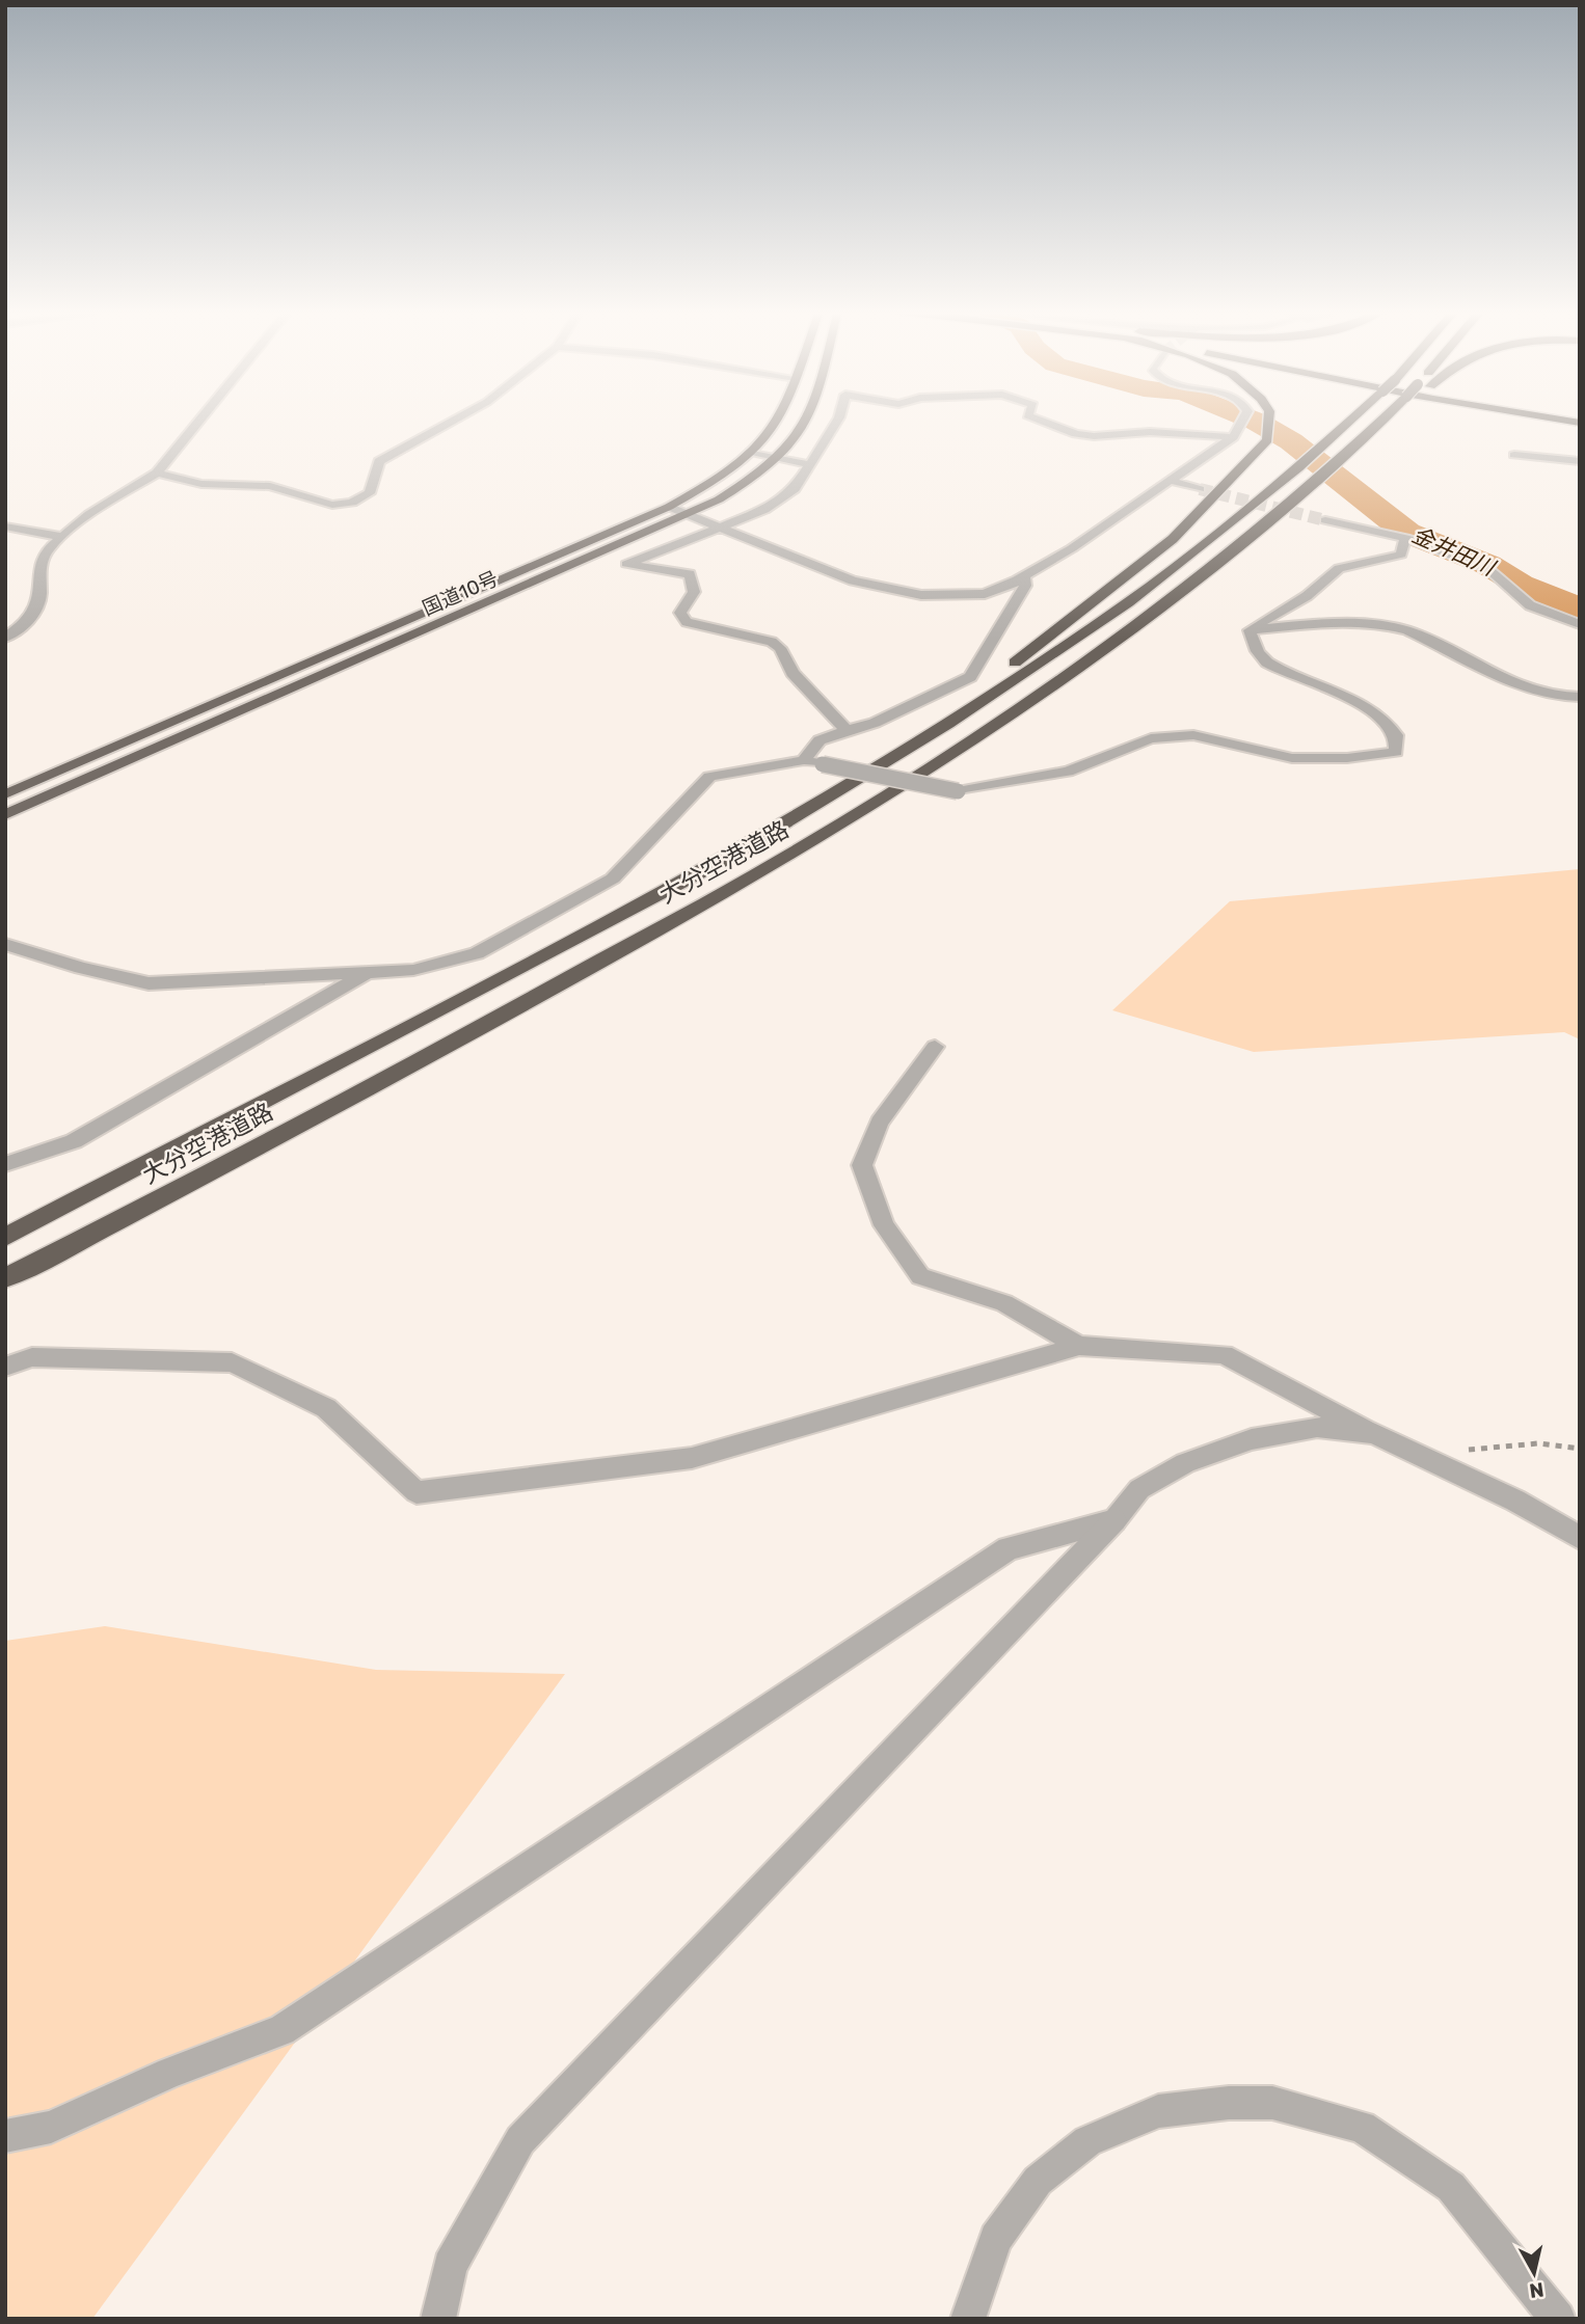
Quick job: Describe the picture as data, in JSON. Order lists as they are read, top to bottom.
{
  "streets": {
    "highway": ["国道10号", "大分空港道路"]
  },
  "water": ["金井田川"],
  "north": "bottom"
}
